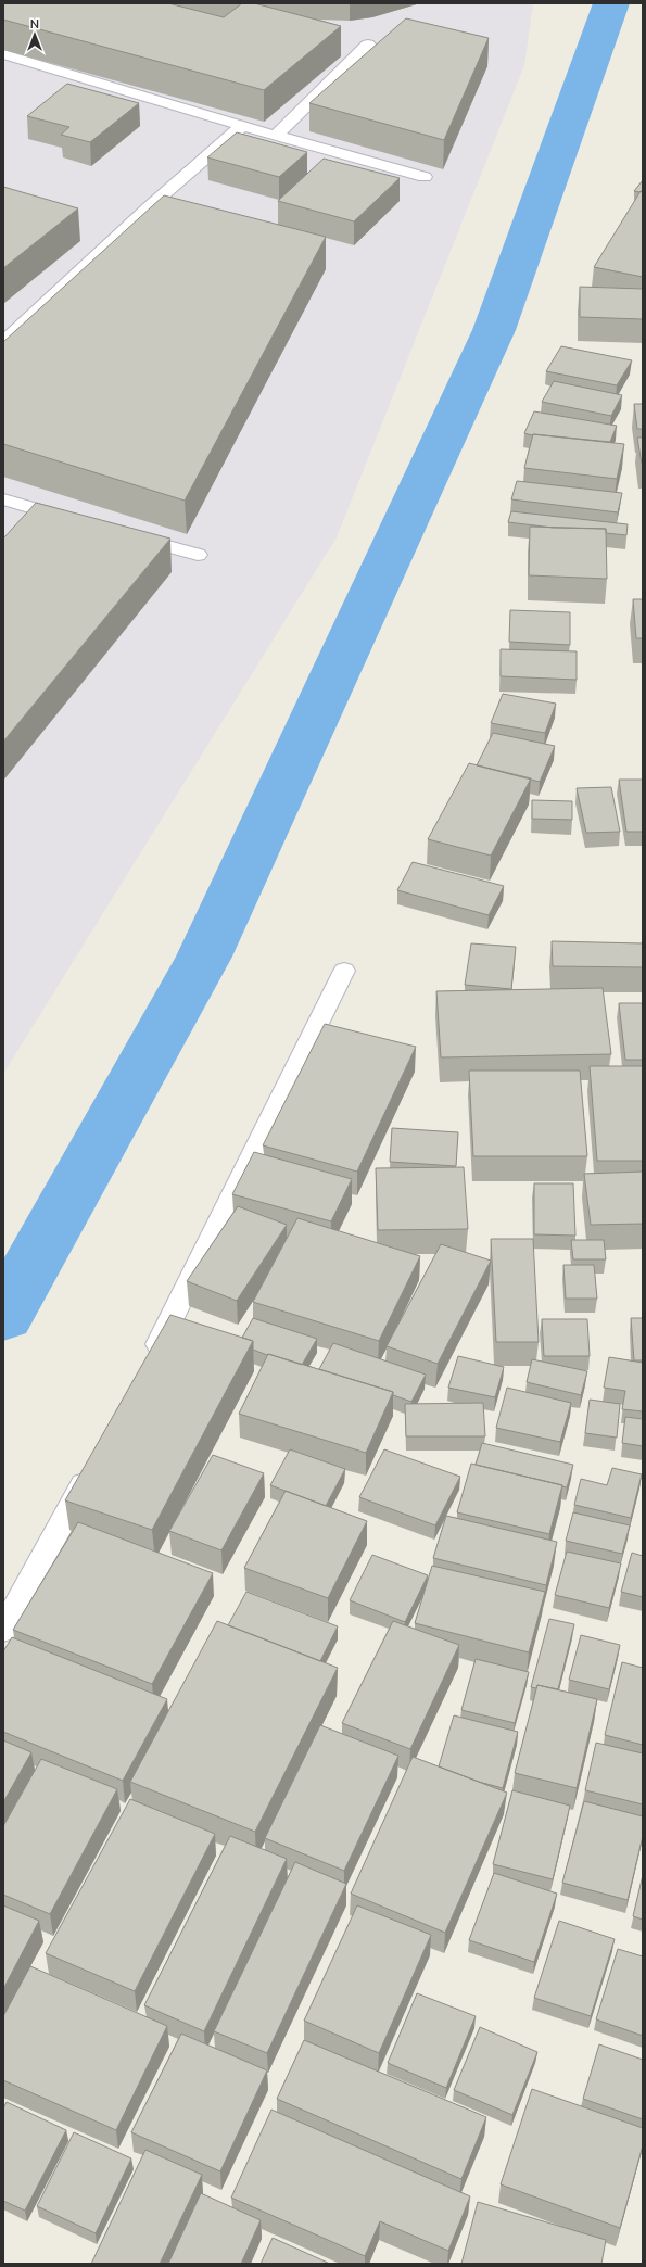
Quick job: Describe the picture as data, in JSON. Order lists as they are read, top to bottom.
{
  "north": "top"
}
